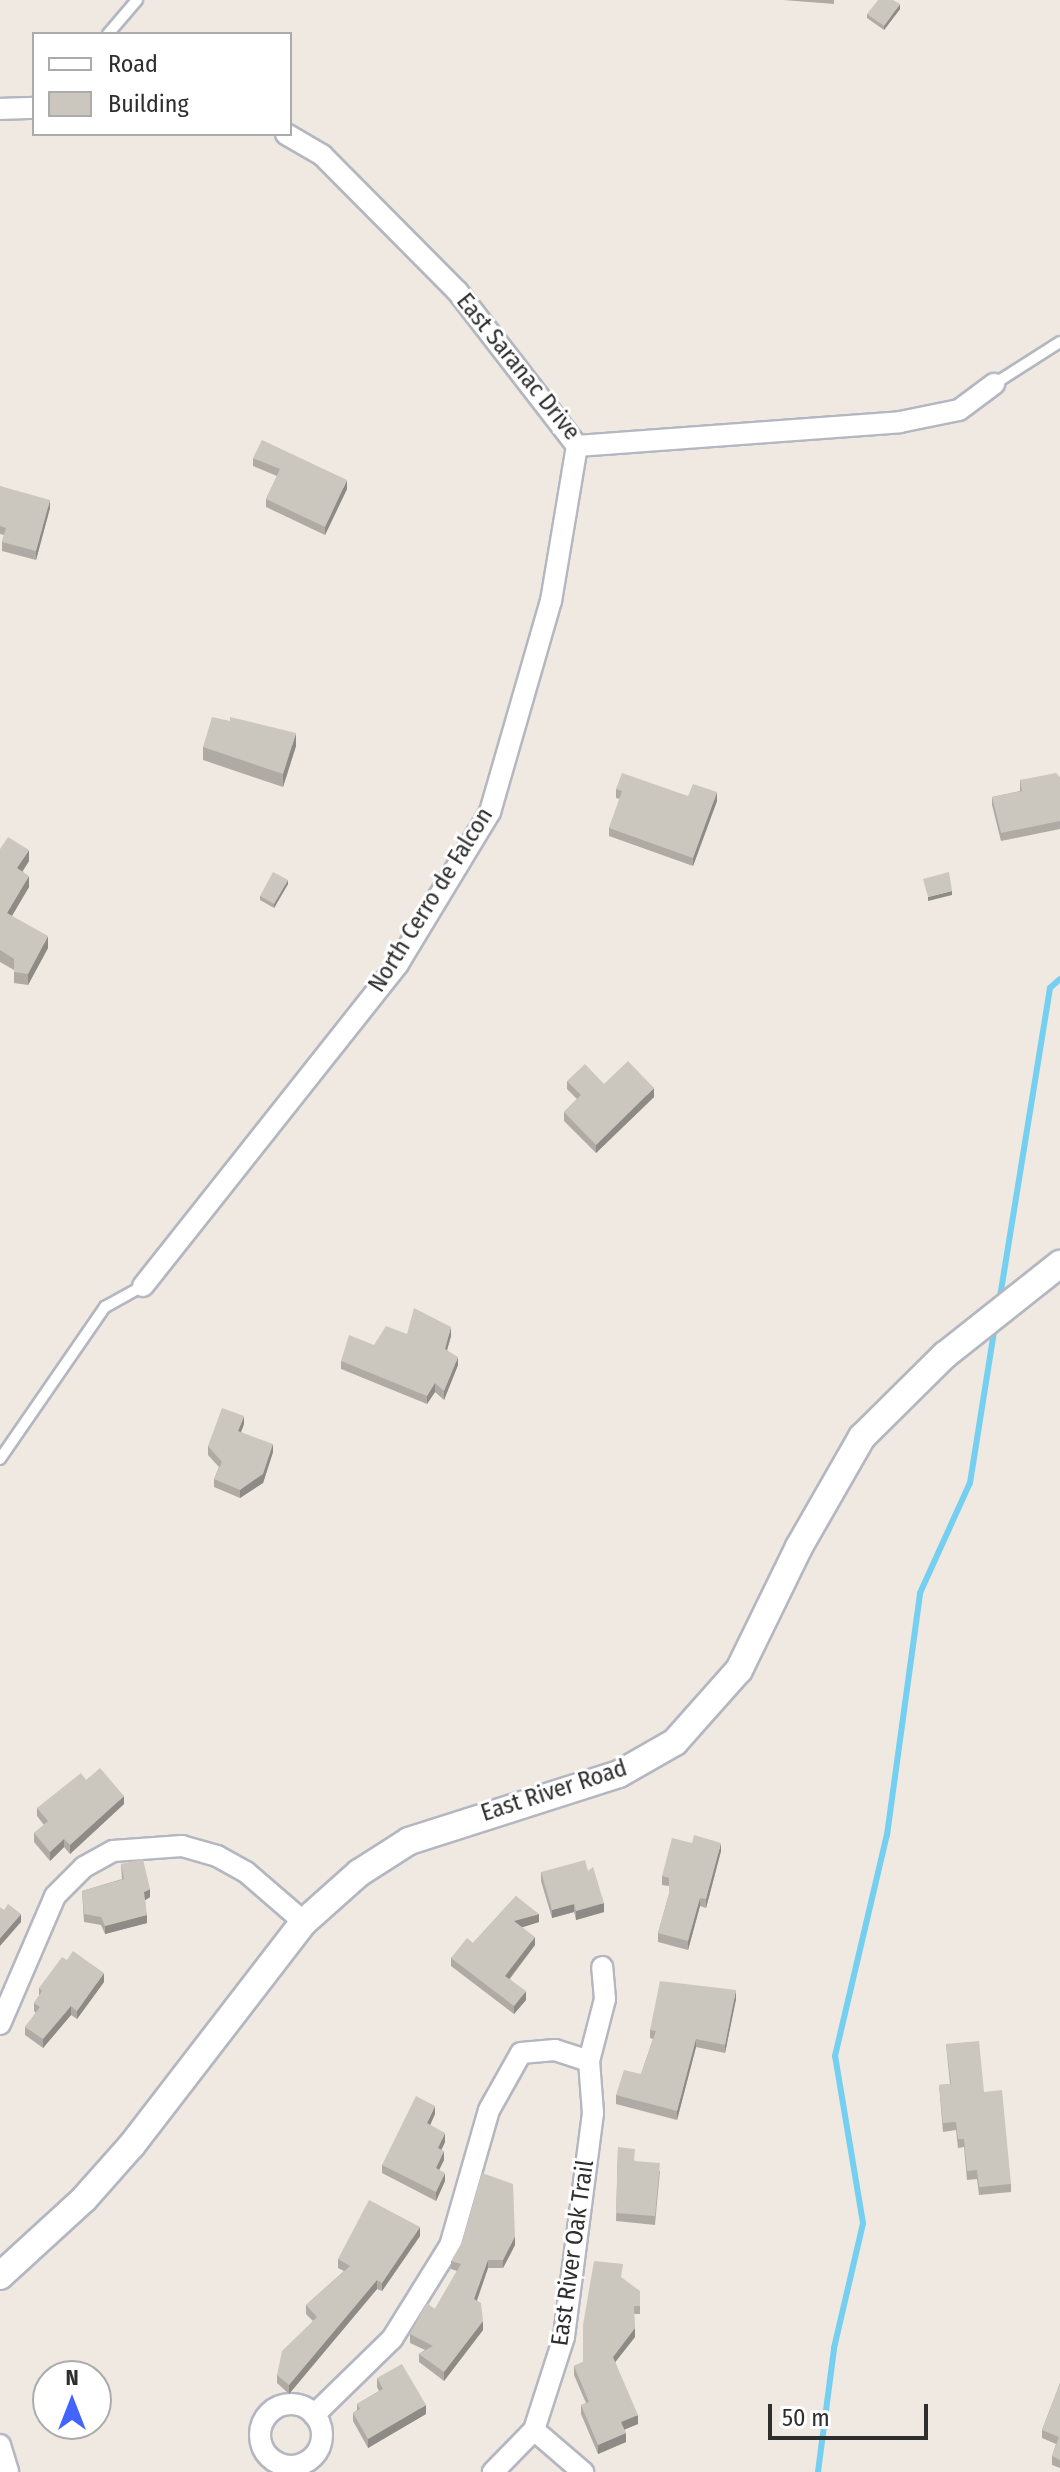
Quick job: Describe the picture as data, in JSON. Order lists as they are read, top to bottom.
{
  "streets": {
    "street": [
      "East Saranac Drive",
      "North Cerro de Falcon",
      "East River Road",
      "East River Oak Trail"
    ]
  },
  "crossings": [
    ["East Saranac Drive", "North Cerro de Falcon"]
  ],
  "legend": ["Road", "Building"],
  "scale_bar": "50 m",
  "north": "top"
}
